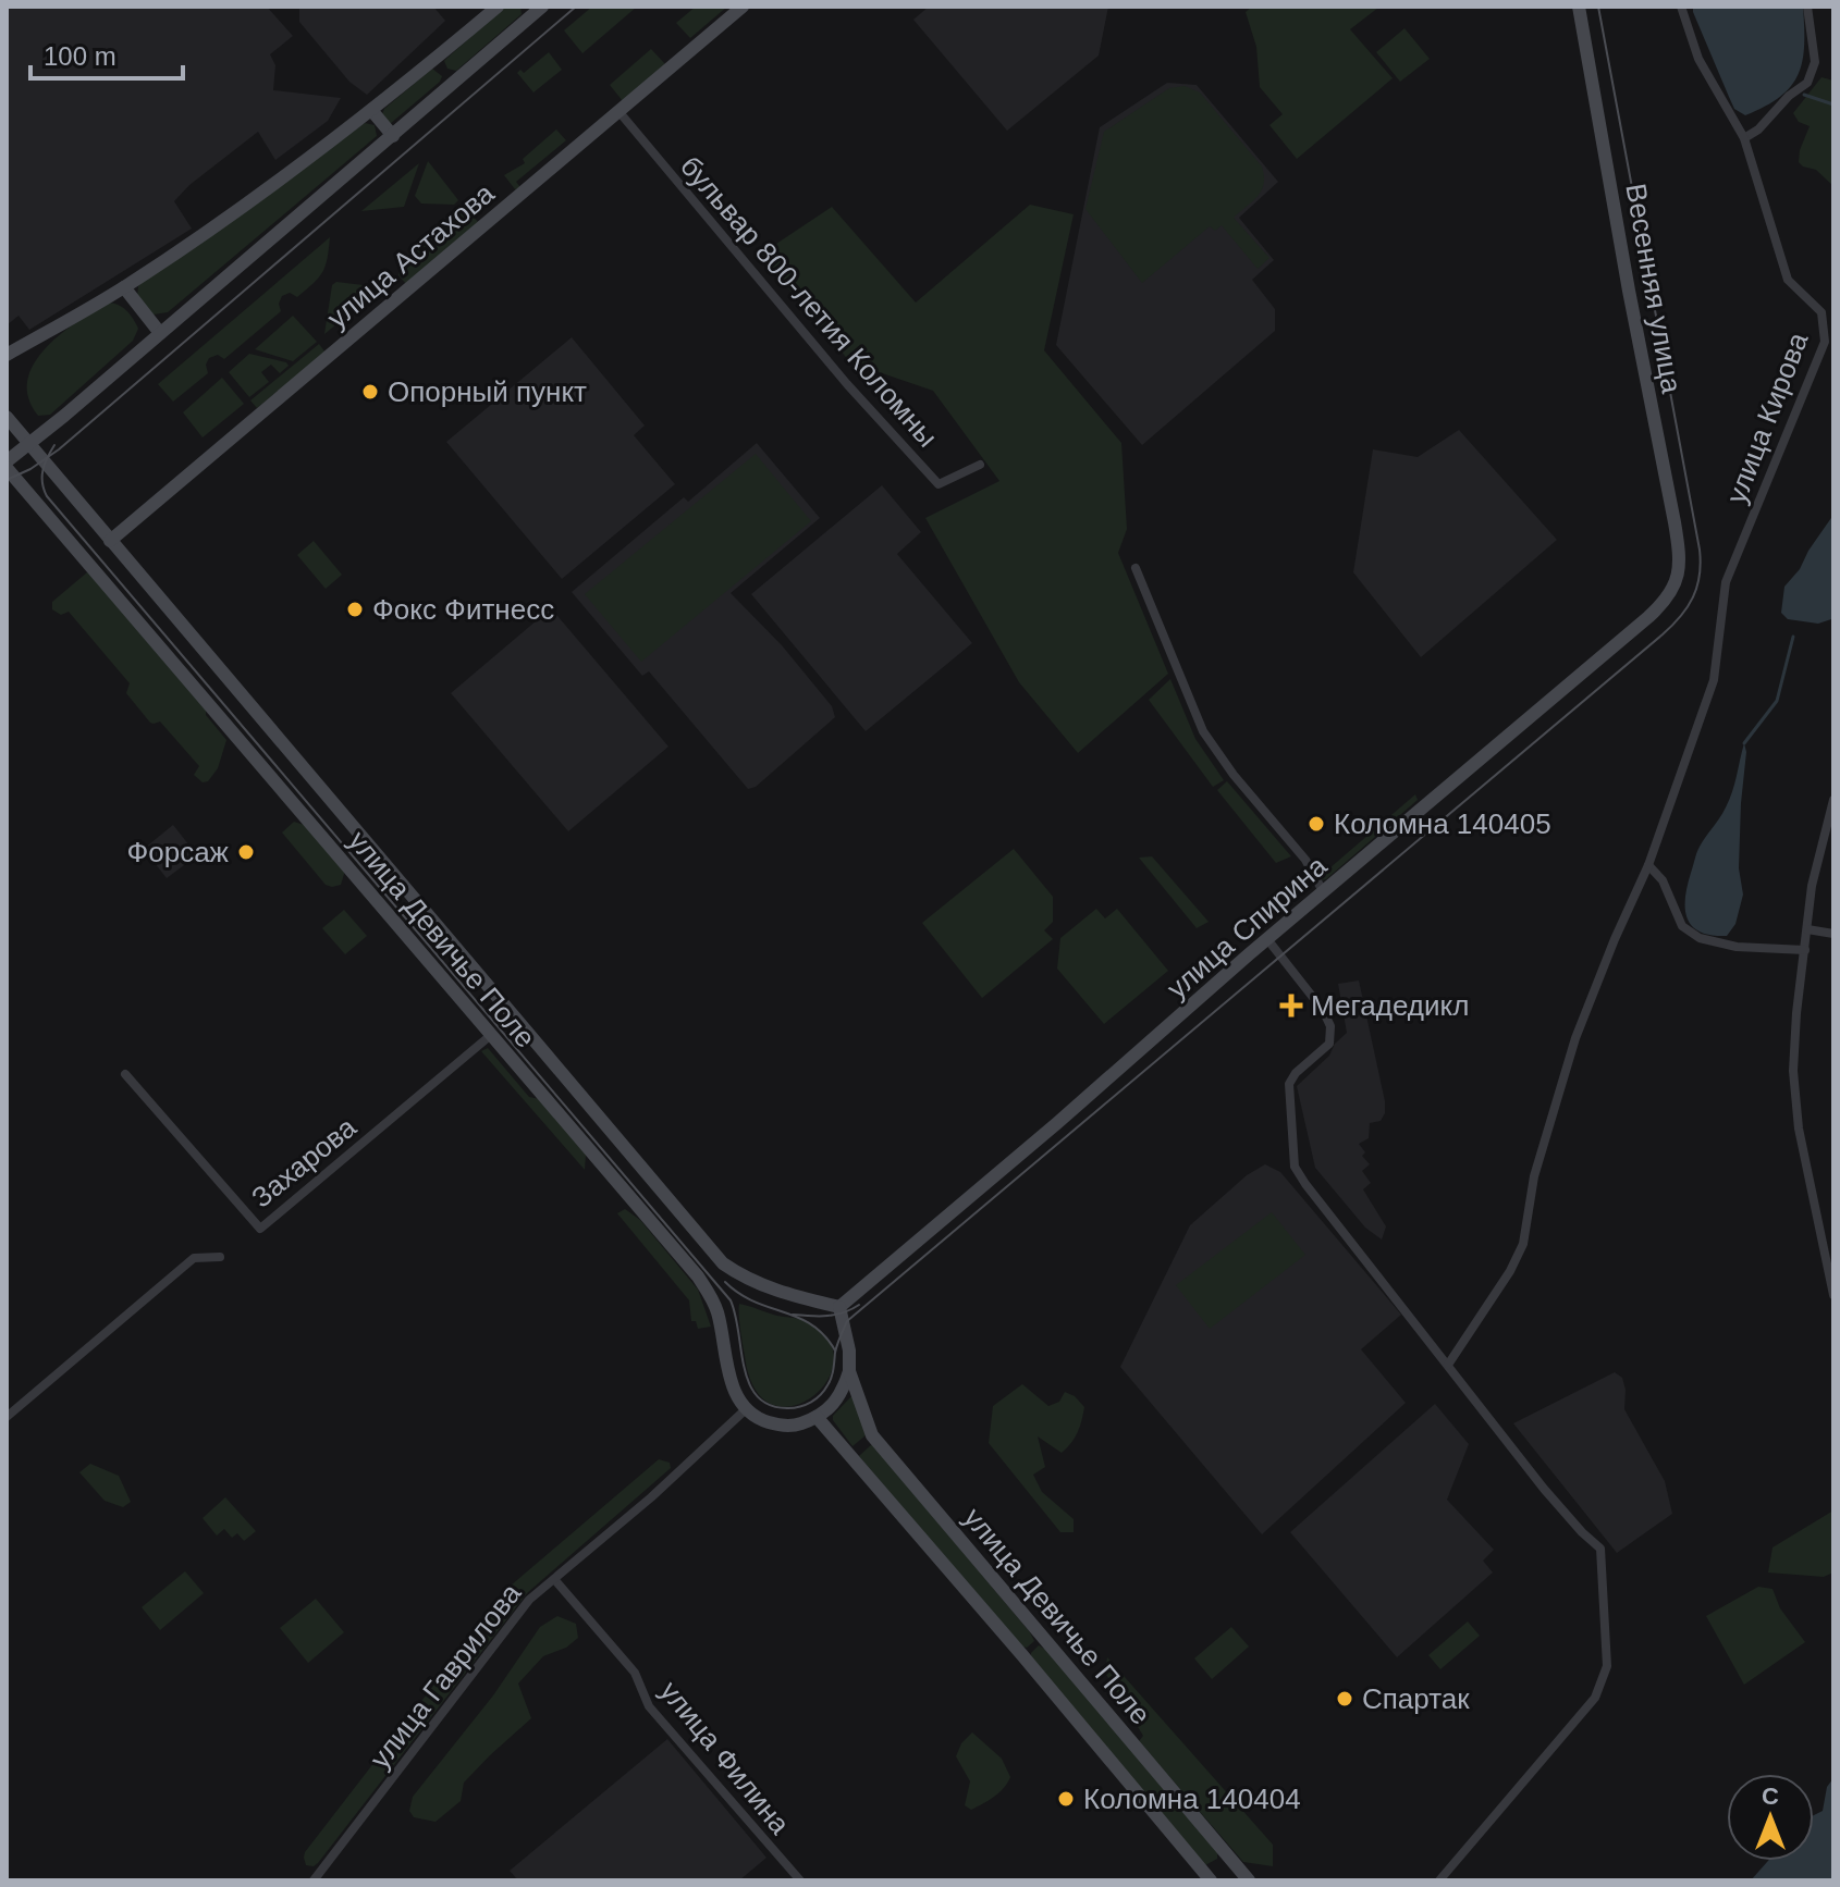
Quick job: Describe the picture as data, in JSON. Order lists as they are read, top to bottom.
{
  "streets": {
    "main road": [
      "улица Астахова",
      "Весенняя улица",
      "улица Спирина",
      "улица Девичье Поле"
    ],
    "street": [
      "бульвар 800-летия Коломны",
      "улица Кирова",
      "Захарова",
      "улица Гаврилова",
      "улица Филина"
    ]
  },
  "crossings": [
    ["улица Астахова", "бульвар 800-летия Коломны"],
    ["улица Астахова", "улица Девичье Поле"],
    ["Весенняя улица", "улица Спирина"],
    ["улица Спирина", "улица Девичье Поле"],
    ["улица Девичье Поле", "Захарова"],
    ["улица Девичье Поле", "улица Гаврилова"],
    ["улица Гаврилова", "улица Филина"]
  ],
  "places": {
    "other": [
      "Опорный пункт",
      "Фокс Фитнесс",
      "Коломна 140405",
      "Форсаж",
      "Спартак",
      "Коломна 140404"
    ],
    "health": ["Мегадедикл"]
  },
  "scale_bar": "100 m",
  "north": "top"
}
